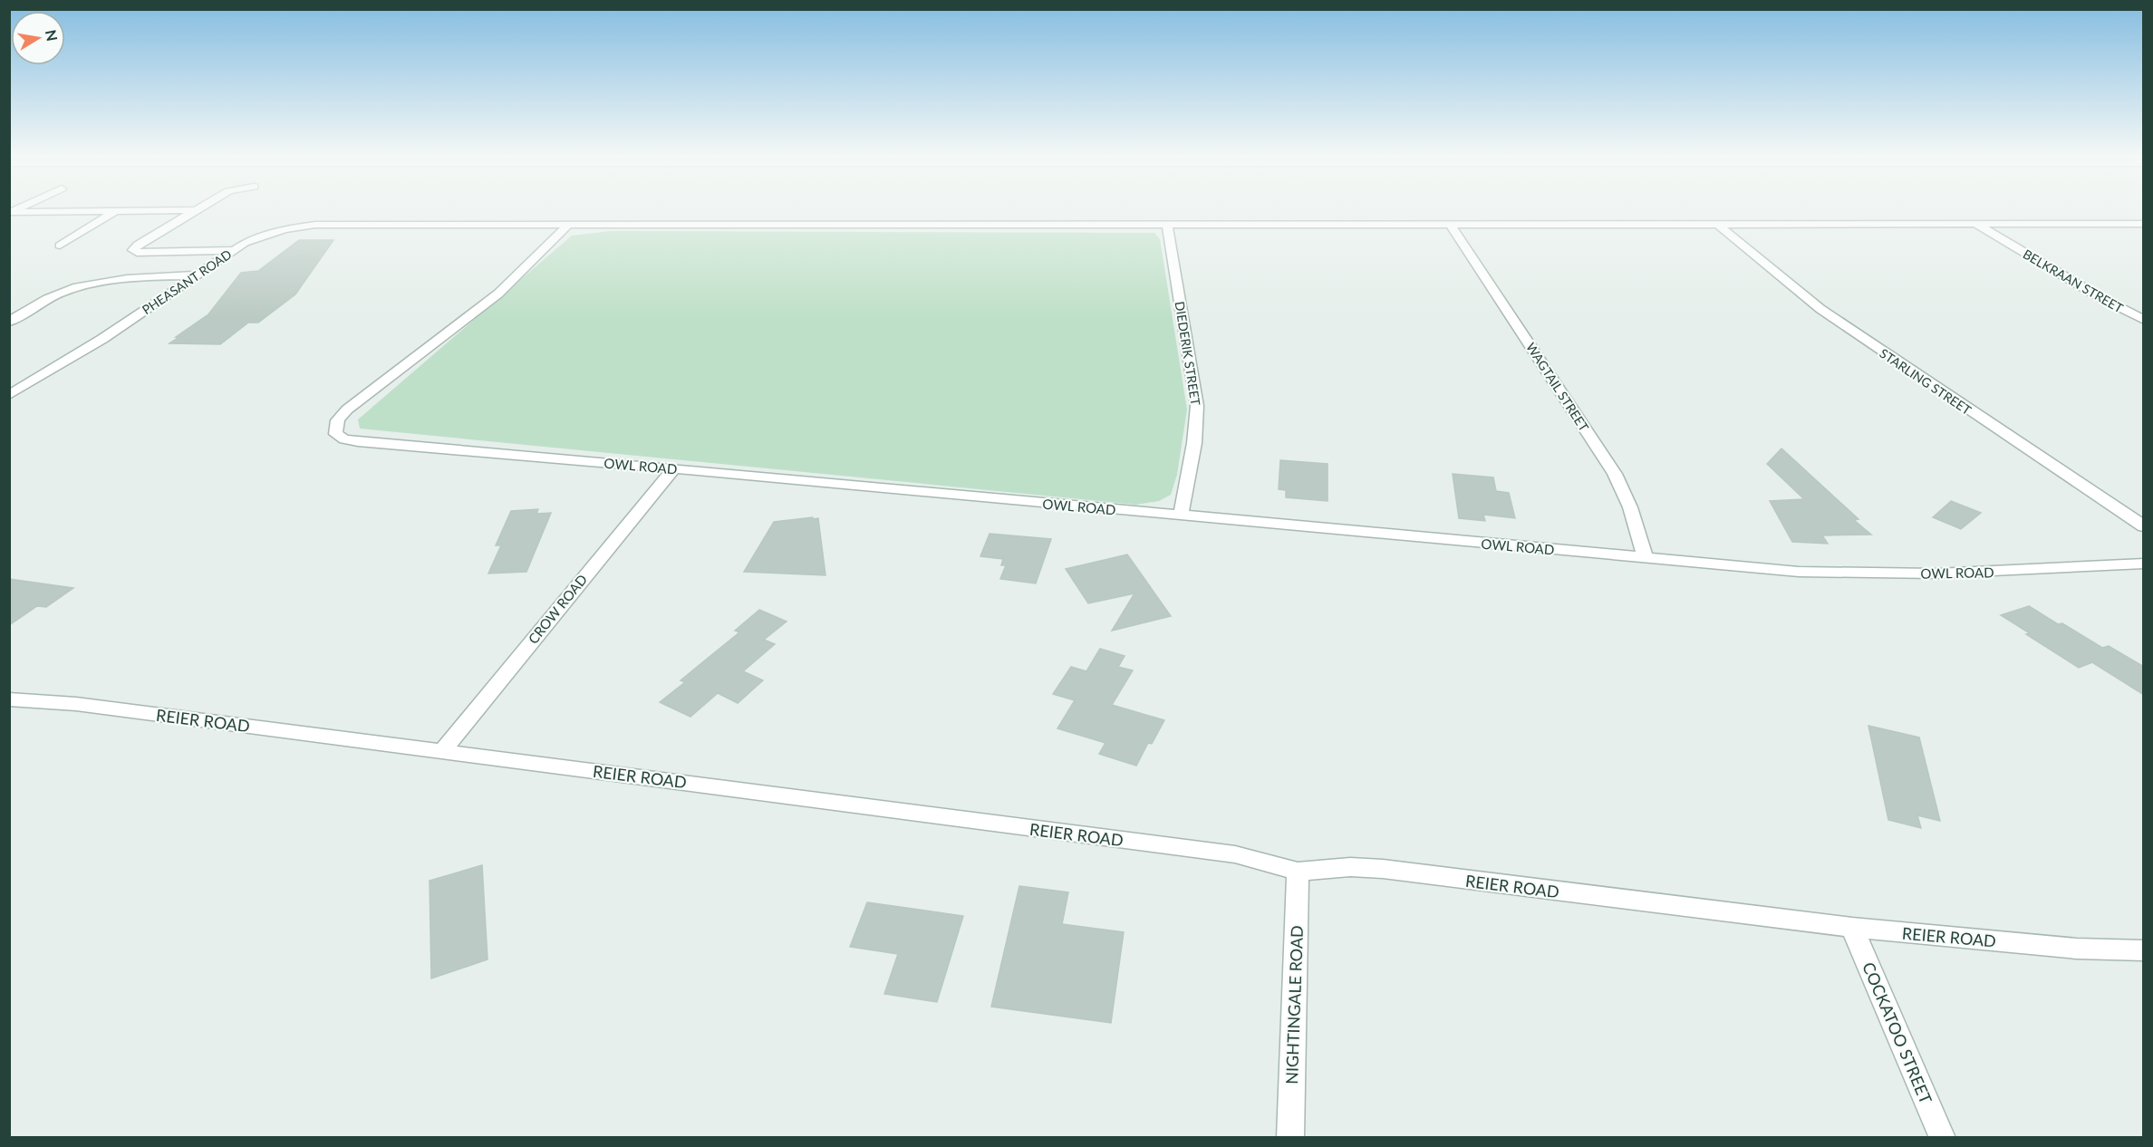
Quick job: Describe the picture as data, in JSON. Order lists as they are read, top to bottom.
{
  "streets": {
    "street": [
      "BELKRAAN STREET",
      "PHEASANT ROAD",
      "DIEDERIK STREET",
      "STARLING STREET",
      "WAGTAIL STREET",
      "OWL ROAD",
      "CROW ROAD",
      "REIER ROAD",
      "NIGHTINGALE ROAD",
      "COCKATOO STREET"
    ]
  },
  "crossings": [
    ["BELKRAAN STREET", "PHEASANT ROAD"],
    ["PHEASANT ROAD", "DIEDERIK STREET"],
    ["PHEASANT ROAD", "STARLING STREET"],
    ["PHEASANT ROAD", "WAGTAIL STREET"],
    ["PHEASANT ROAD", "OWL ROAD"],
    ["DIEDERIK STREET", "OWL ROAD"],
    ["WAGTAIL STREET", "OWL ROAD"],
    ["OWL ROAD", "CROW ROAD"],
    ["CROW ROAD", "REIER ROAD"],
    ["REIER ROAD", "NIGHTINGALE ROAD"],
    ["REIER ROAD", "COCKATOO STREET"]
  ],
  "north": "right"
}
